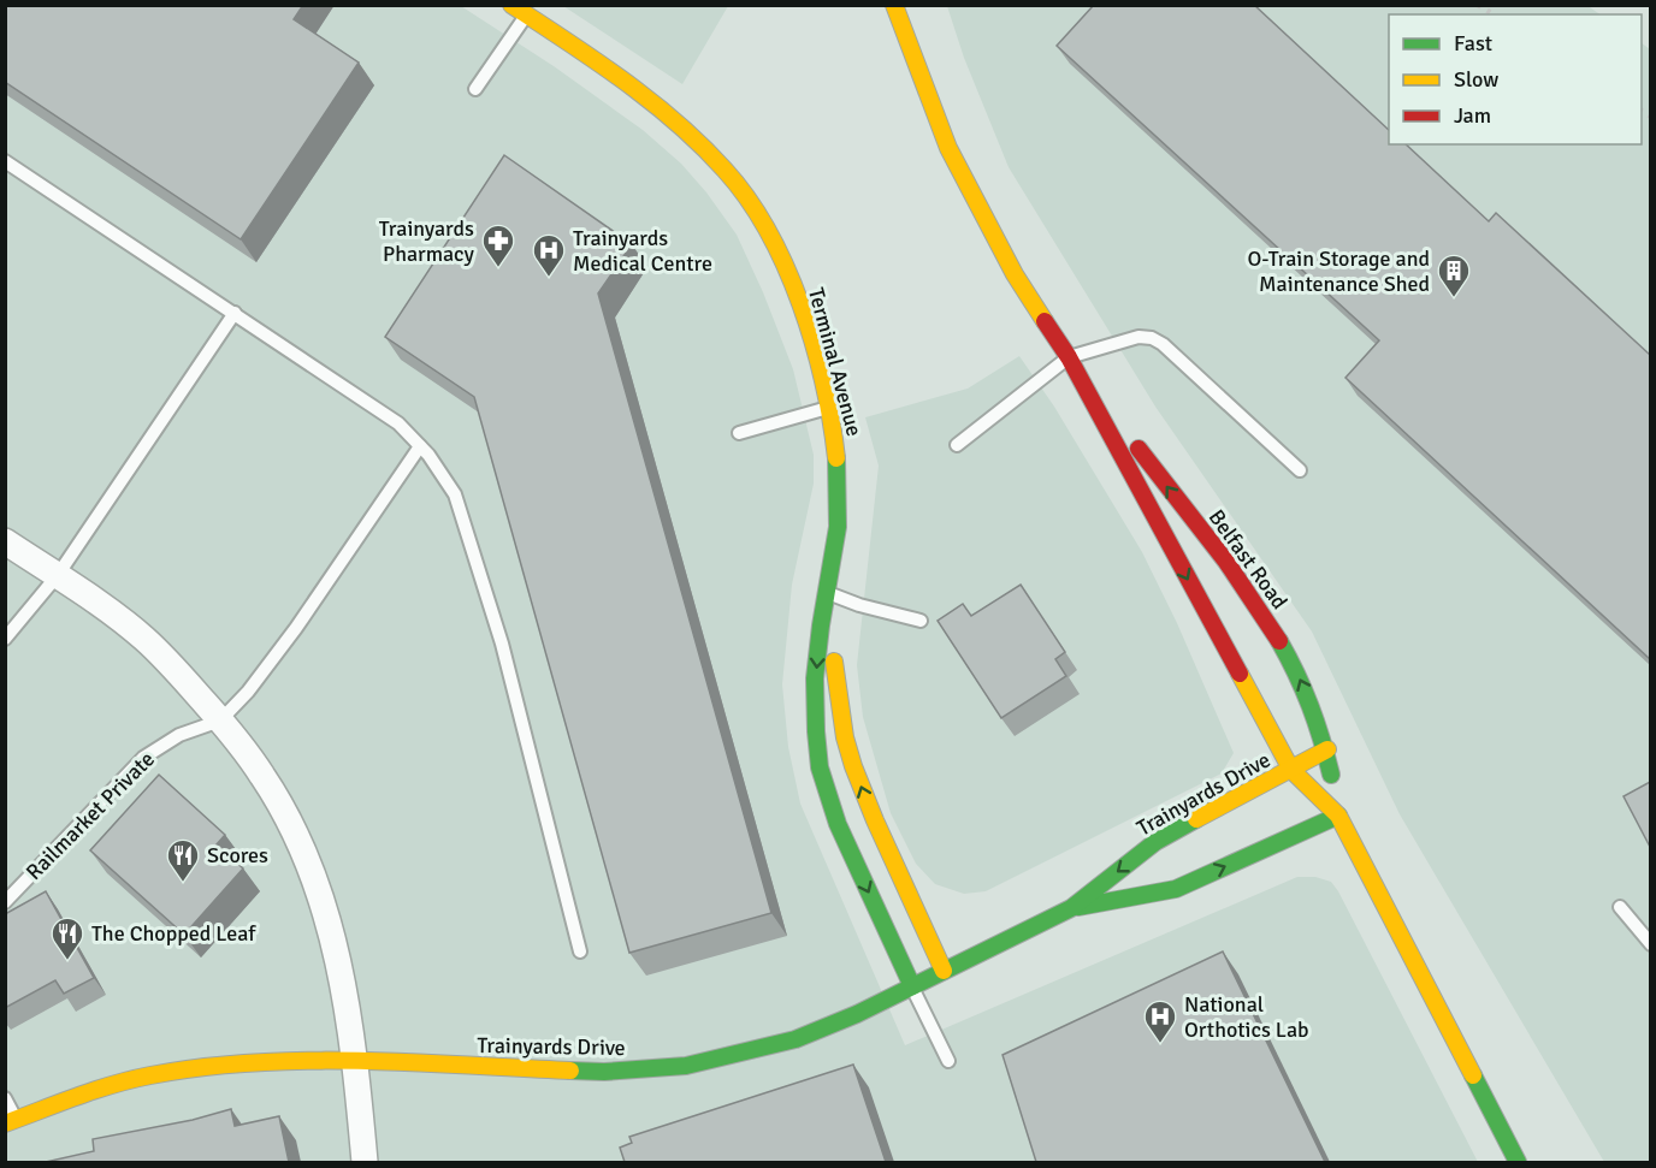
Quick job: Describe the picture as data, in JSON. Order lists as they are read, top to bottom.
{
  "streets": {
    "street": ["Terminal Avenue", "Belfast Road", "Trainyards Drive"],
    "lane": ["Railmarket Private"]
  },
  "crossings": [
    ["Terminal Avenue", "Trainyards Drive"],
    ["Belfast Road", "Trainyards Drive"]
  ],
  "places": {
    "pharmacy": ["Trainyards Pharmacy"],
    "hospital": ["Trainyards Medical Centre", "National Orthotics Lab"],
    "building": ["O-Train Storage and Maintenance Shed"],
    "restaurant": ["Scores", "The Chopped Leaf"]
  },
  "legend": ["Fast", "Slow", "Jam"]
}
